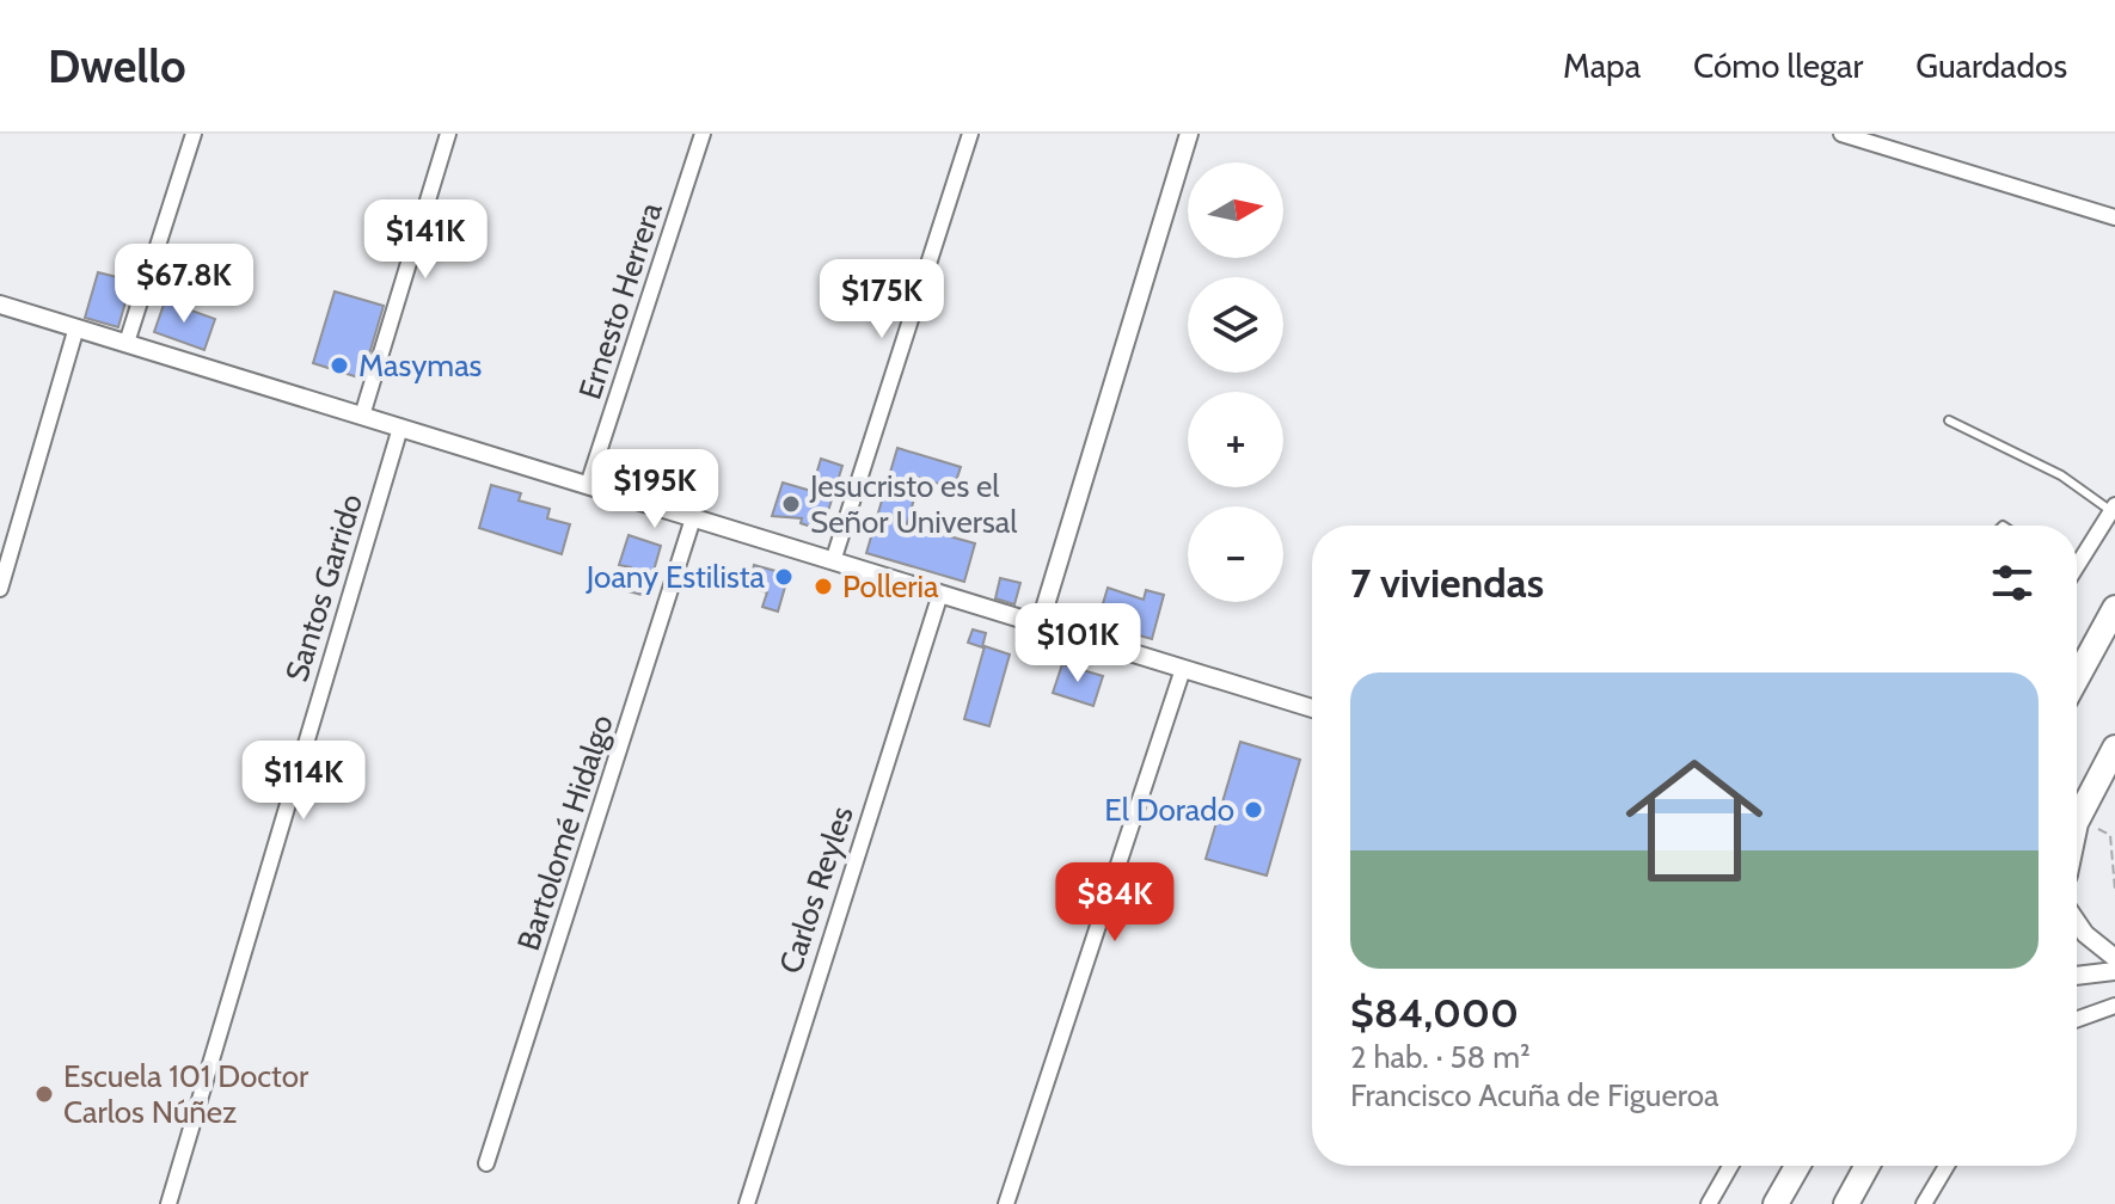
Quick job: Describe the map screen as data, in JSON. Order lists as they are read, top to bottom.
{
  "streets": {
    "street": [
      "Ernesto Herrera",
      "Santos Garrido",
      "Bartolomé Hidalgo",
      "Carlos Reyles"
    ]
  },
  "places": [
    "Masymas",
    "Jesucristo es el Señor Universal",
    "Joany Estilista",
    "Polleria",
    "El Dorado",
    "Escuela 101 Doctor Carlos Núñez"
  ],
  "north": "right",
  "page": {
    "header": "Dwello",
    "nav": ["Mapa", "Cómo llegar", "Guardados"],
    "map_buttons": ["+", "−"],
    "price": [
      "$141K",
      "$67.8K",
      "$175K",
      "$195K",
      "$101K",
      "$114K",
      "$84K"
    ],
    "heading": "7 viviendas",
    "list": [
      {
        "name": "$84,000",
        "note": "2 hab. · 58 m² · Francisco Acuña de Figueroa"
      }
    ]
  }
}
